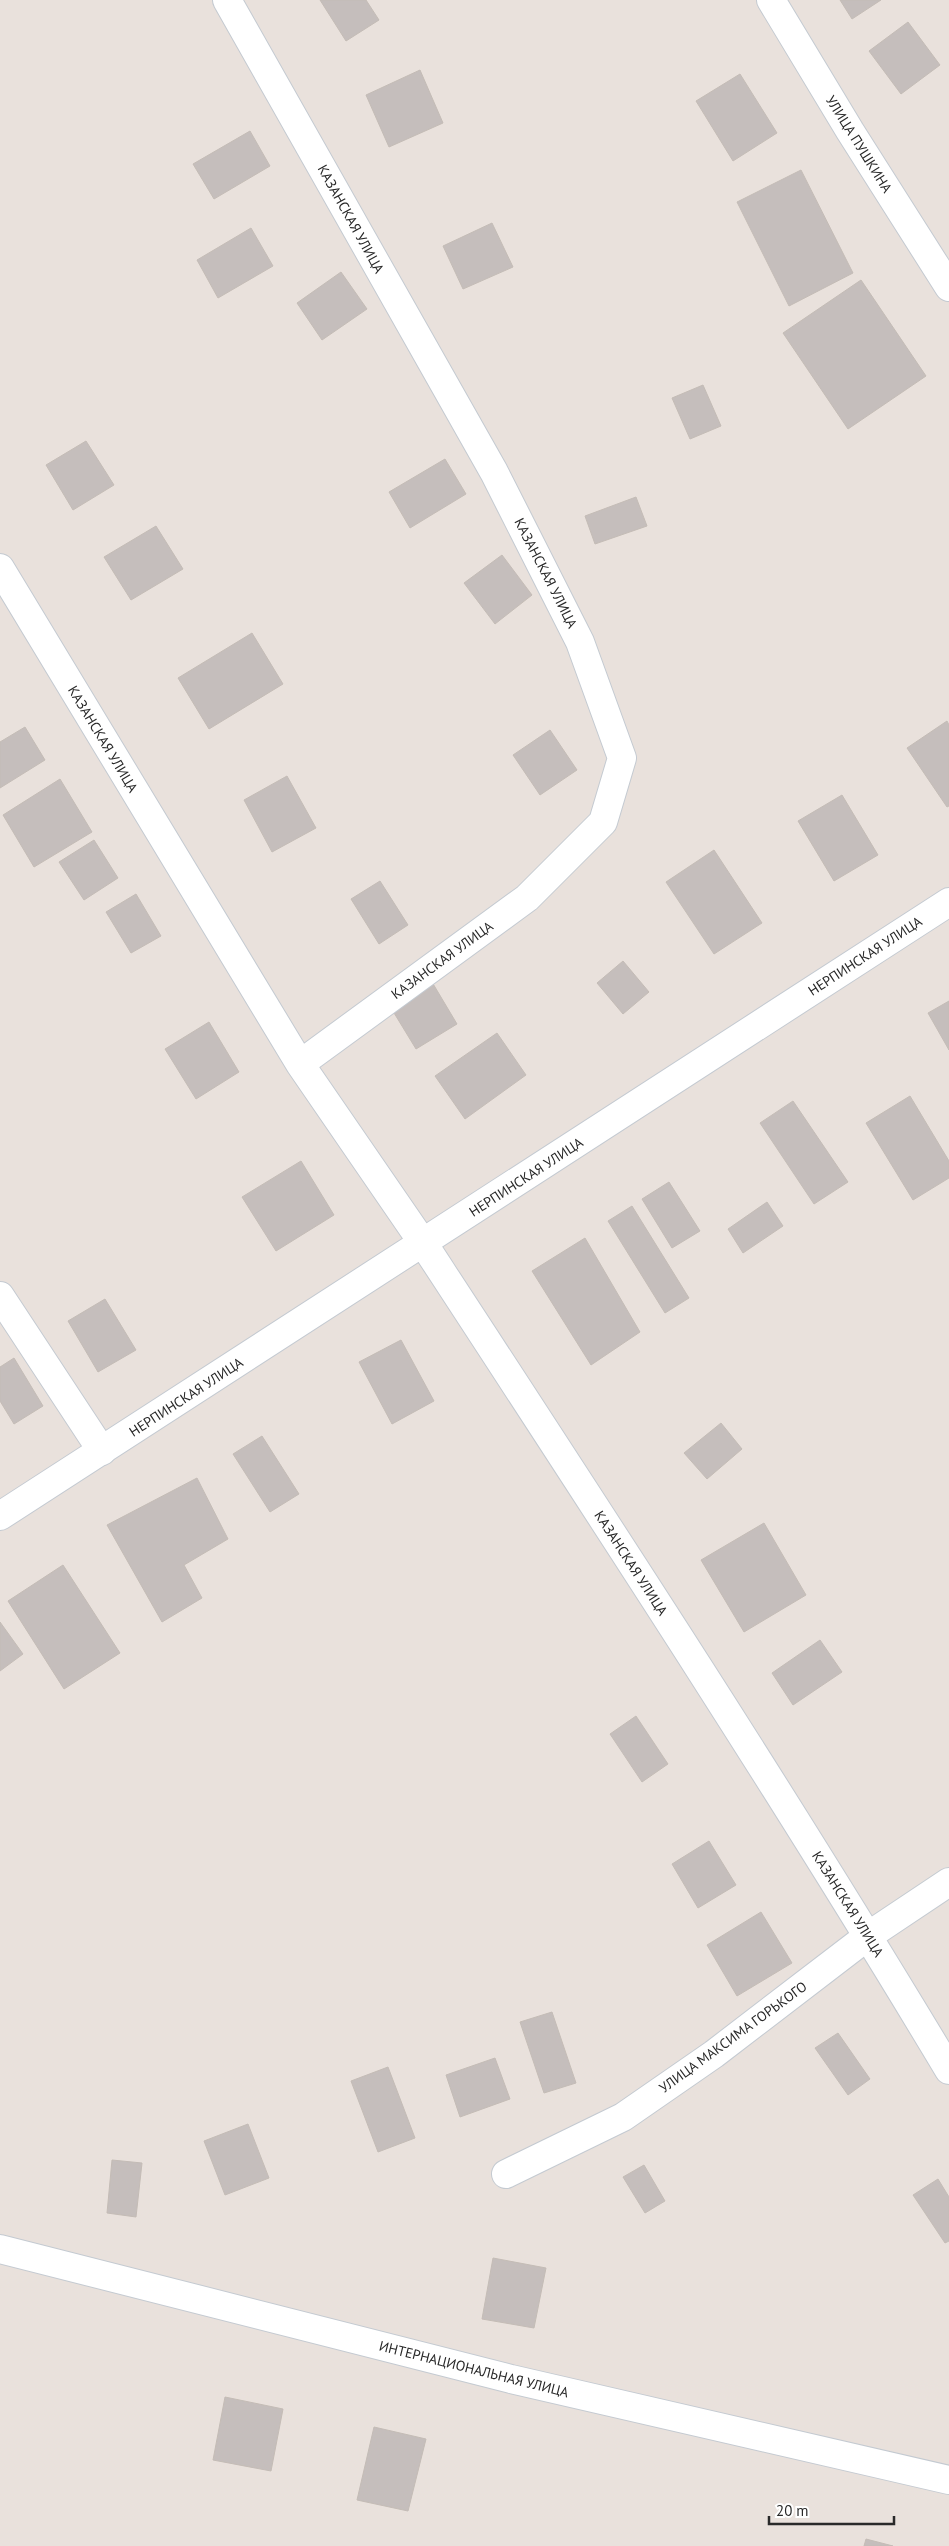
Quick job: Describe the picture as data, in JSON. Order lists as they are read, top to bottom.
{
  "streets": {
    "street": [
      "УЛИЦА ПУШКИНА",
      "КАЗАНСКАЯ УЛИЦА",
      "НЕРПИНСКАЯ УЛИЦА",
      "УЛИЦА МАКСИМА ГОРЬКОГО",
      "ИНТЕРНАЦИОНАЛЬНАЯ УЛИЦА"
    ]
  },
  "crossings": [
    ["КАЗАНСКАЯ УЛИЦА", "НЕРПИНСКАЯ УЛИЦА"],
    ["КАЗАНСКАЯ УЛИЦА", "УЛИЦА МАКСИМА ГОРЬКОГО"]
  ],
  "scale_bar": "20 m"
}
